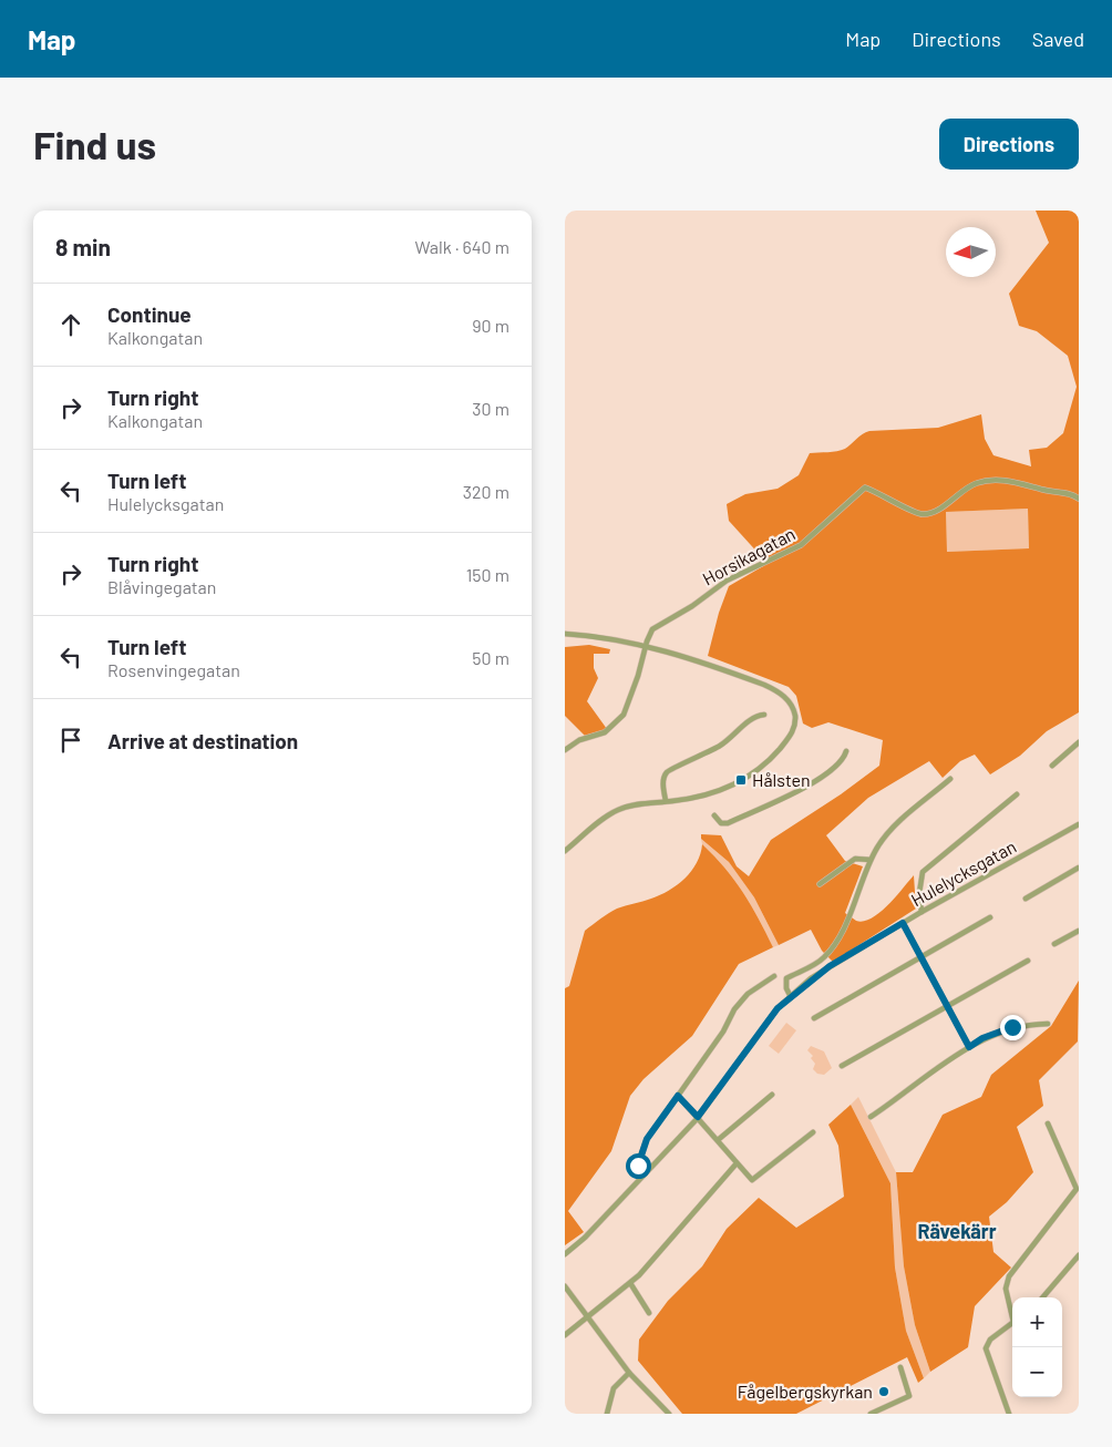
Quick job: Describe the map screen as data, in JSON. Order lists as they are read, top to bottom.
{
  "streets": {
    "street": ["Horsikagatan", "Hulelycksgatan"]
  },
  "districts": ["Rävekärr"],
  "places": {
    "transit": ["Hålsten"],
    "other": ["Fågelbergskyrkan"]
  },
  "north": "left",
  "page": {
    "header": "Map",
    "nav": ["Map", "Directions", "Saved"],
    "buttons": "Directions",
    "title": "Find us",
    "heading": ["8 min", "Walk · 640 m"],
    "list": [
      ["Continue", "Kalkongatan", "90 m"],
      ["Turn right", "Kalkongatan", "30 m"],
      ["Turn left", "Hulelycksgatan", "320 m"],
      ["Turn right", "Blåvingegatan", "150 m"],
      ["Turn left", "Rosenvingegatan", "50 m"],
      "Arrive at destination"
    ],
    "map_buttons": ["+", "−"]
  }
}
